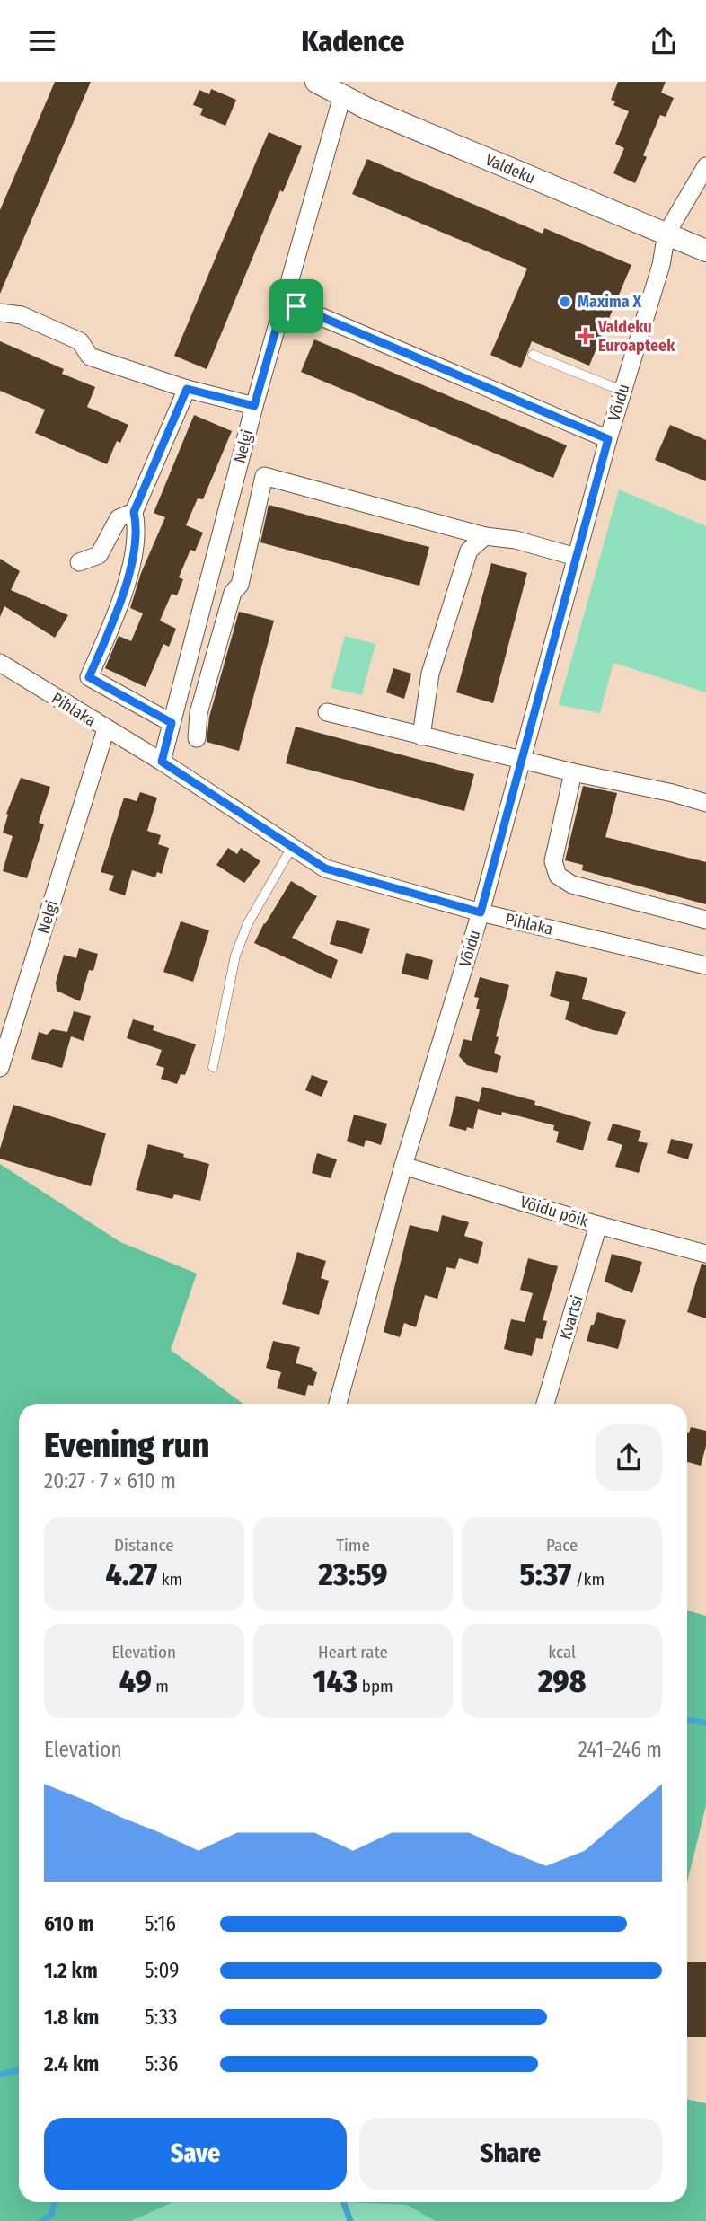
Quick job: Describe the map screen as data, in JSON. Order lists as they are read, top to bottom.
{
  "streets": {
    "street": [
      "Valdeku",
      "Võidu",
      "Nelgi",
      "Pihlaka",
      "Võidu põik",
      "Kvartsi"
    ]
  },
  "crossings": [
    ["Valdeku", "Võidu"],
    ["Valdeku", "Nelgi"],
    ["Võidu", "Pihlaka"],
    ["Võidu", "Võidu põik"],
    ["Nelgi", "Pihlaka"],
    ["Võidu põik", "Kvartsi"]
  ],
  "places": {
    "other": ["Maxima X"],
    "health": ["Valdeku Euroapteek"]
  },
  "page": {
    "header": "Kadence",
    "heading": ["Evening run", "20:27 · 7 × 610 m"],
    "stats": [
      ["Distance", "4.27 km"],
      ["Time", "23:59"],
      ["Pace", "5:37 /km"],
      ["Elevation", "49 m"],
      ["Heart rate", "143 bpm"],
      ["kcal", "298"]
    ],
    "chart": ["Elevation", "241–246 m"],
    "list": [
      {
        "name": "610 m",
        "note": "5:16"
      },
      {
        "name": "1.2 km",
        "note": "5:09"
      },
      {
        "name": "1.8 km",
        "note": "5:33"
      },
      {
        "name": "2.4 km",
        "note": "5:36"
      }
    ],
    "buttons": ["Save", "Share"]
  }
}
